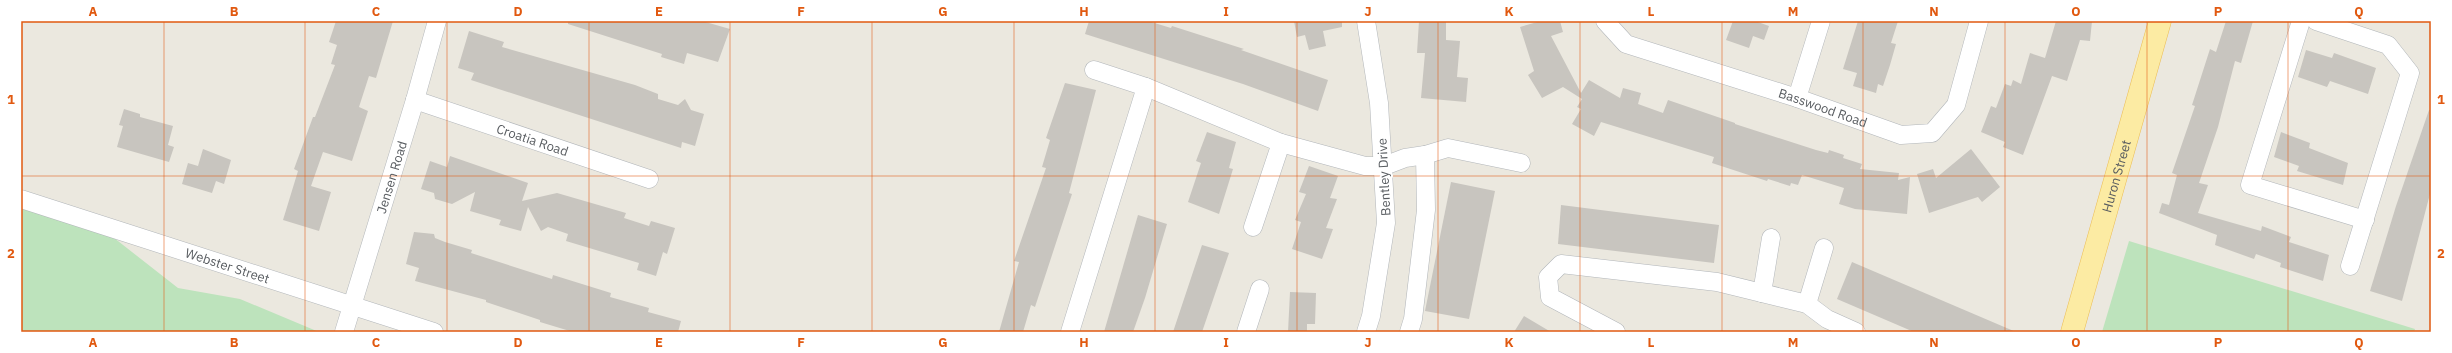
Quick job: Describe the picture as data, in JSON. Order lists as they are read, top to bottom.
{
  "streets": {
    "main road": ["Huron Street"],
    "street": [
      "Basswood Road",
      "Croatia Road",
      "Jensen Road",
      "Bentley Drive",
      "Webster Street"
    ]
  },
  "crossings": [
    ["Croatia Road", "Jensen Road"],
    ["Jensen Road", "Webster Street"]
  ],
  "grid": {
    "columns": [
      "A",
      "B",
      "C",
      "D",
      "E",
      "F",
      "G",
      "H",
      "I",
      "J",
      "K",
      "L",
      "M",
      "N",
      "O",
      "P",
      "Q"
    ],
    "rows": ["1", "2"]
  }
}
